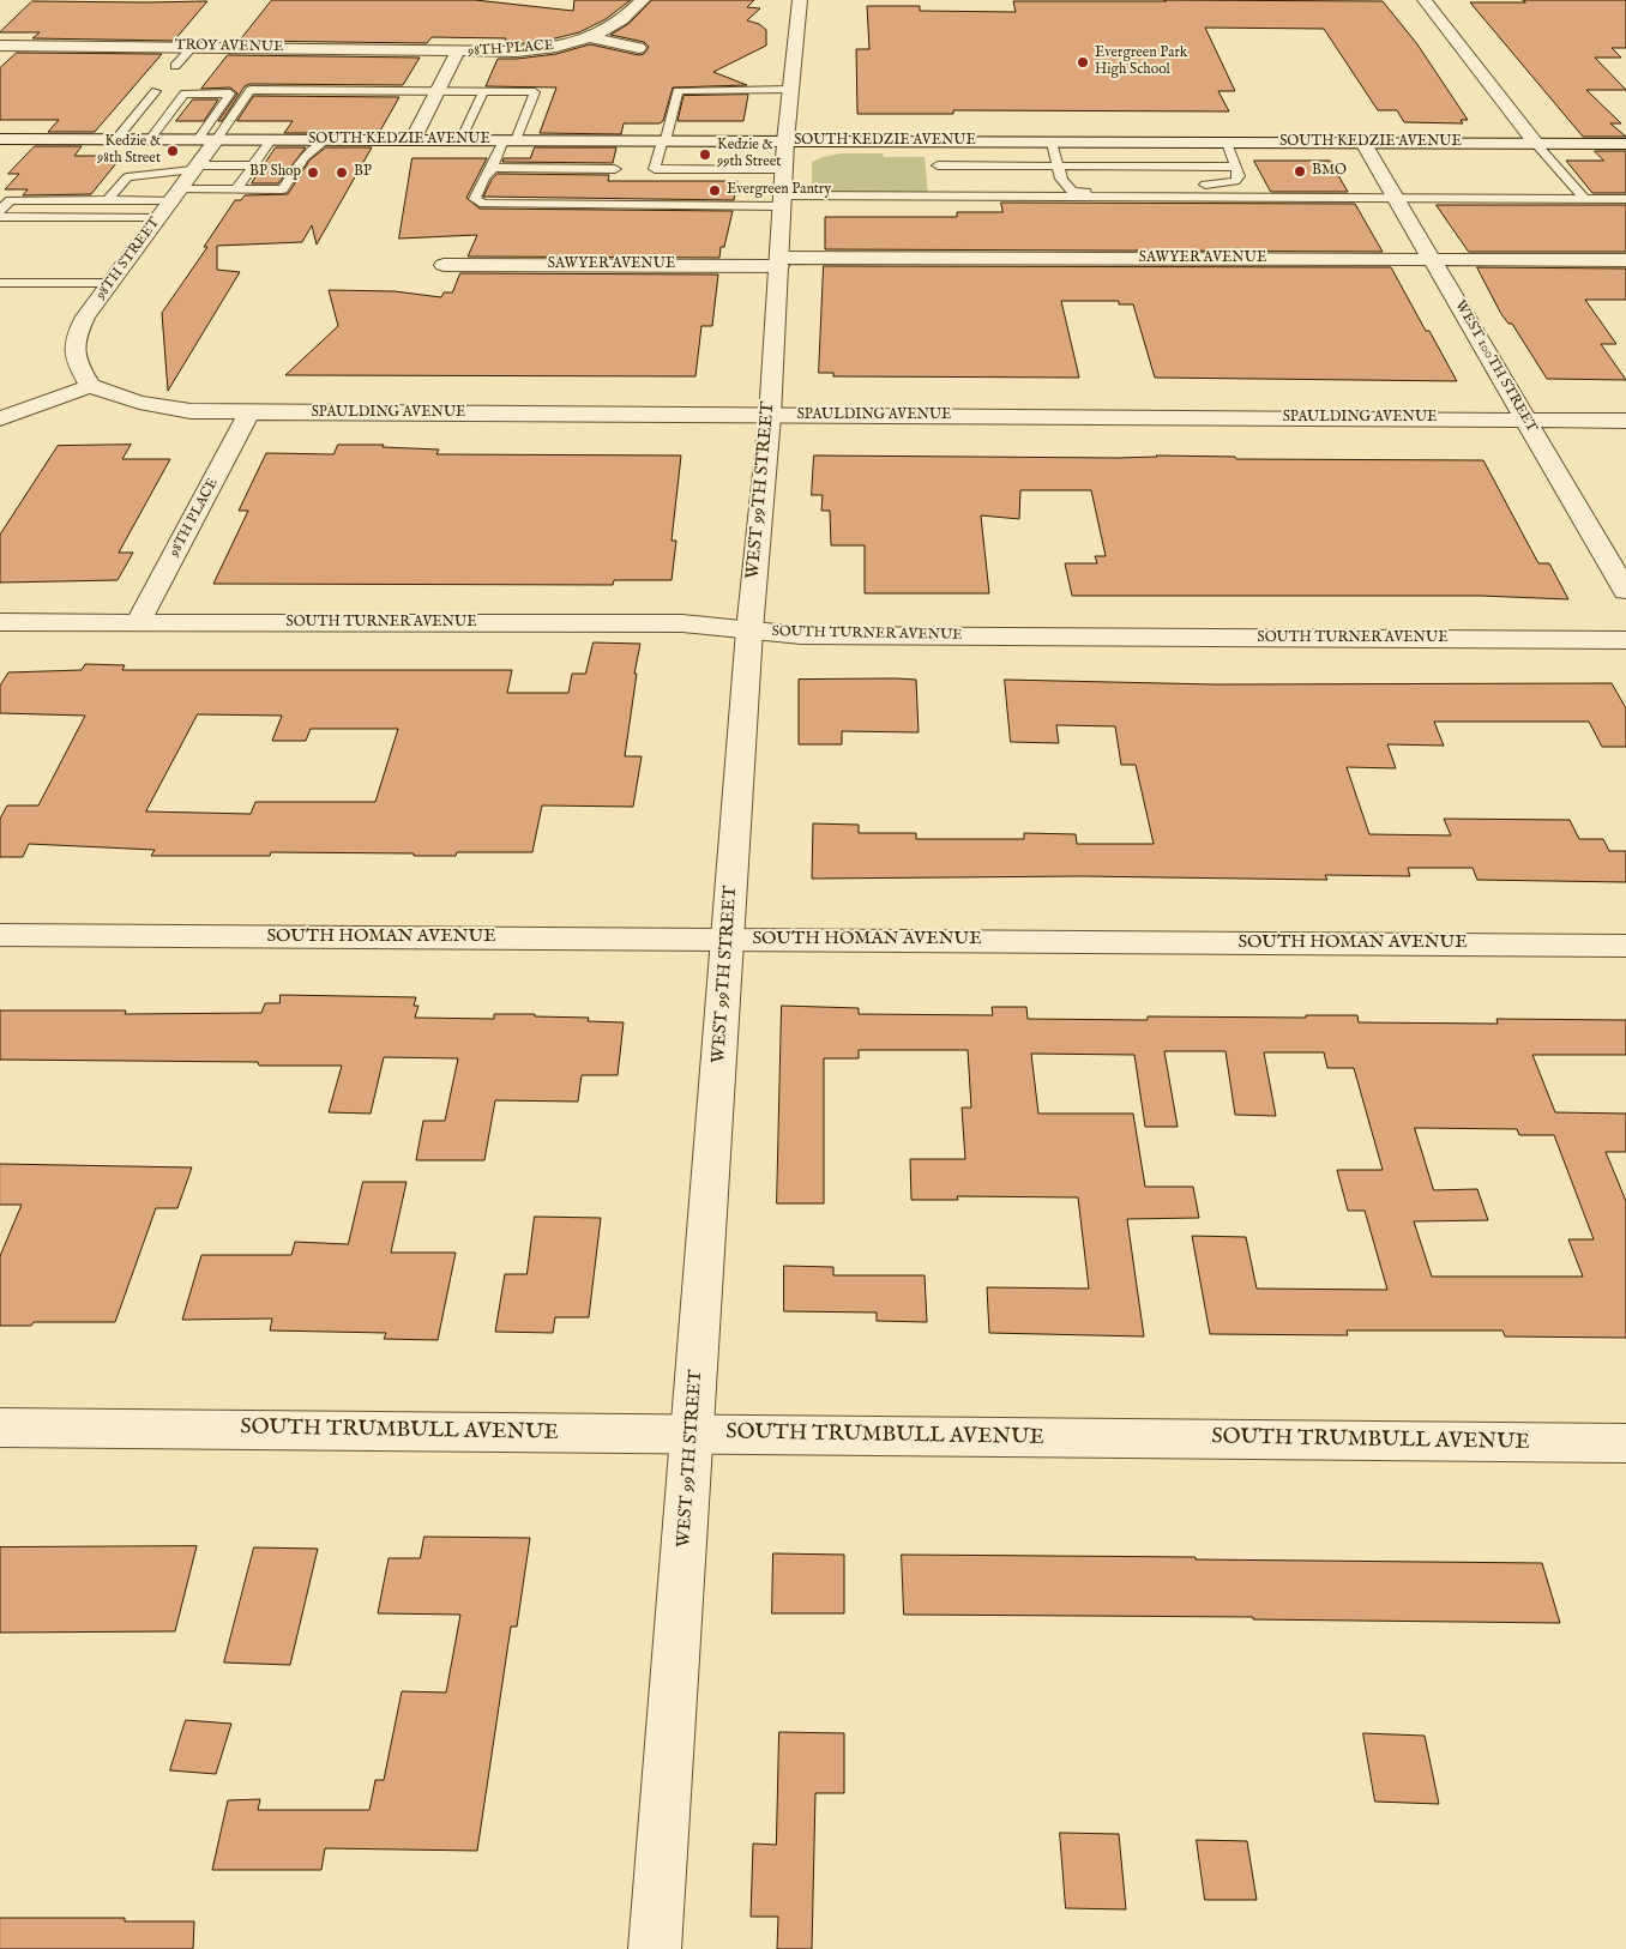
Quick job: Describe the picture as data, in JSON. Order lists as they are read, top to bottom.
{
  "streets": {
    "street": [
      "TROY AVENUE",
      "98TH PLACE",
      "SOUTH KEDZIE AVENUE",
      "98TH STREET",
      "SAWYER AVENUE",
      "WEST 100TH STREET",
      "SPAULDING AVENUE",
      "WEST 99TH STREET",
      "SOUTH TURNER AVENUE",
      "SOUTH HOMAN AVENUE",
      "SOUTH TRUMBULL AVENUE"
    ]
  },
  "crossings": [
    ["TROY AVENUE", "98TH PLACE"],
    ["98TH PLACE", "SOUTH KEDZIE AVENUE"],
    ["98TH PLACE", "SPAULDING AVENUE"],
    ["98TH PLACE", "SOUTH TURNER AVENUE"],
    ["SOUTH KEDZIE AVENUE", "98TH STREET"],
    ["SOUTH KEDZIE AVENUE", "WEST 100TH STREET"],
    ["SOUTH KEDZIE AVENUE", "WEST 99TH STREET"],
    ["98TH STREET", "SPAULDING AVENUE"],
    ["SAWYER AVENUE", "WEST 100TH STREET"],
    ["SAWYER AVENUE", "WEST 99TH STREET"],
    ["WEST 100TH STREET", "SPAULDING AVENUE"],
    ["SPAULDING AVENUE", "WEST 99TH STREET"],
    ["WEST 99TH STREET", "SOUTH TURNER AVENUE"],
    ["WEST 99TH STREET", "SOUTH HOMAN AVENUE"],
    ["WEST 99TH STREET", "SOUTH TRUMBULL AVENUE"]
  ],
  "places": [
    "Evergreen Park High School",
    "Kedzie & 98th Street",
    "Kedzie & 99th Street",
    "BMO",
    "BP Shop",
    "BP",
    "Evergreen Pantry"
  ]
}
